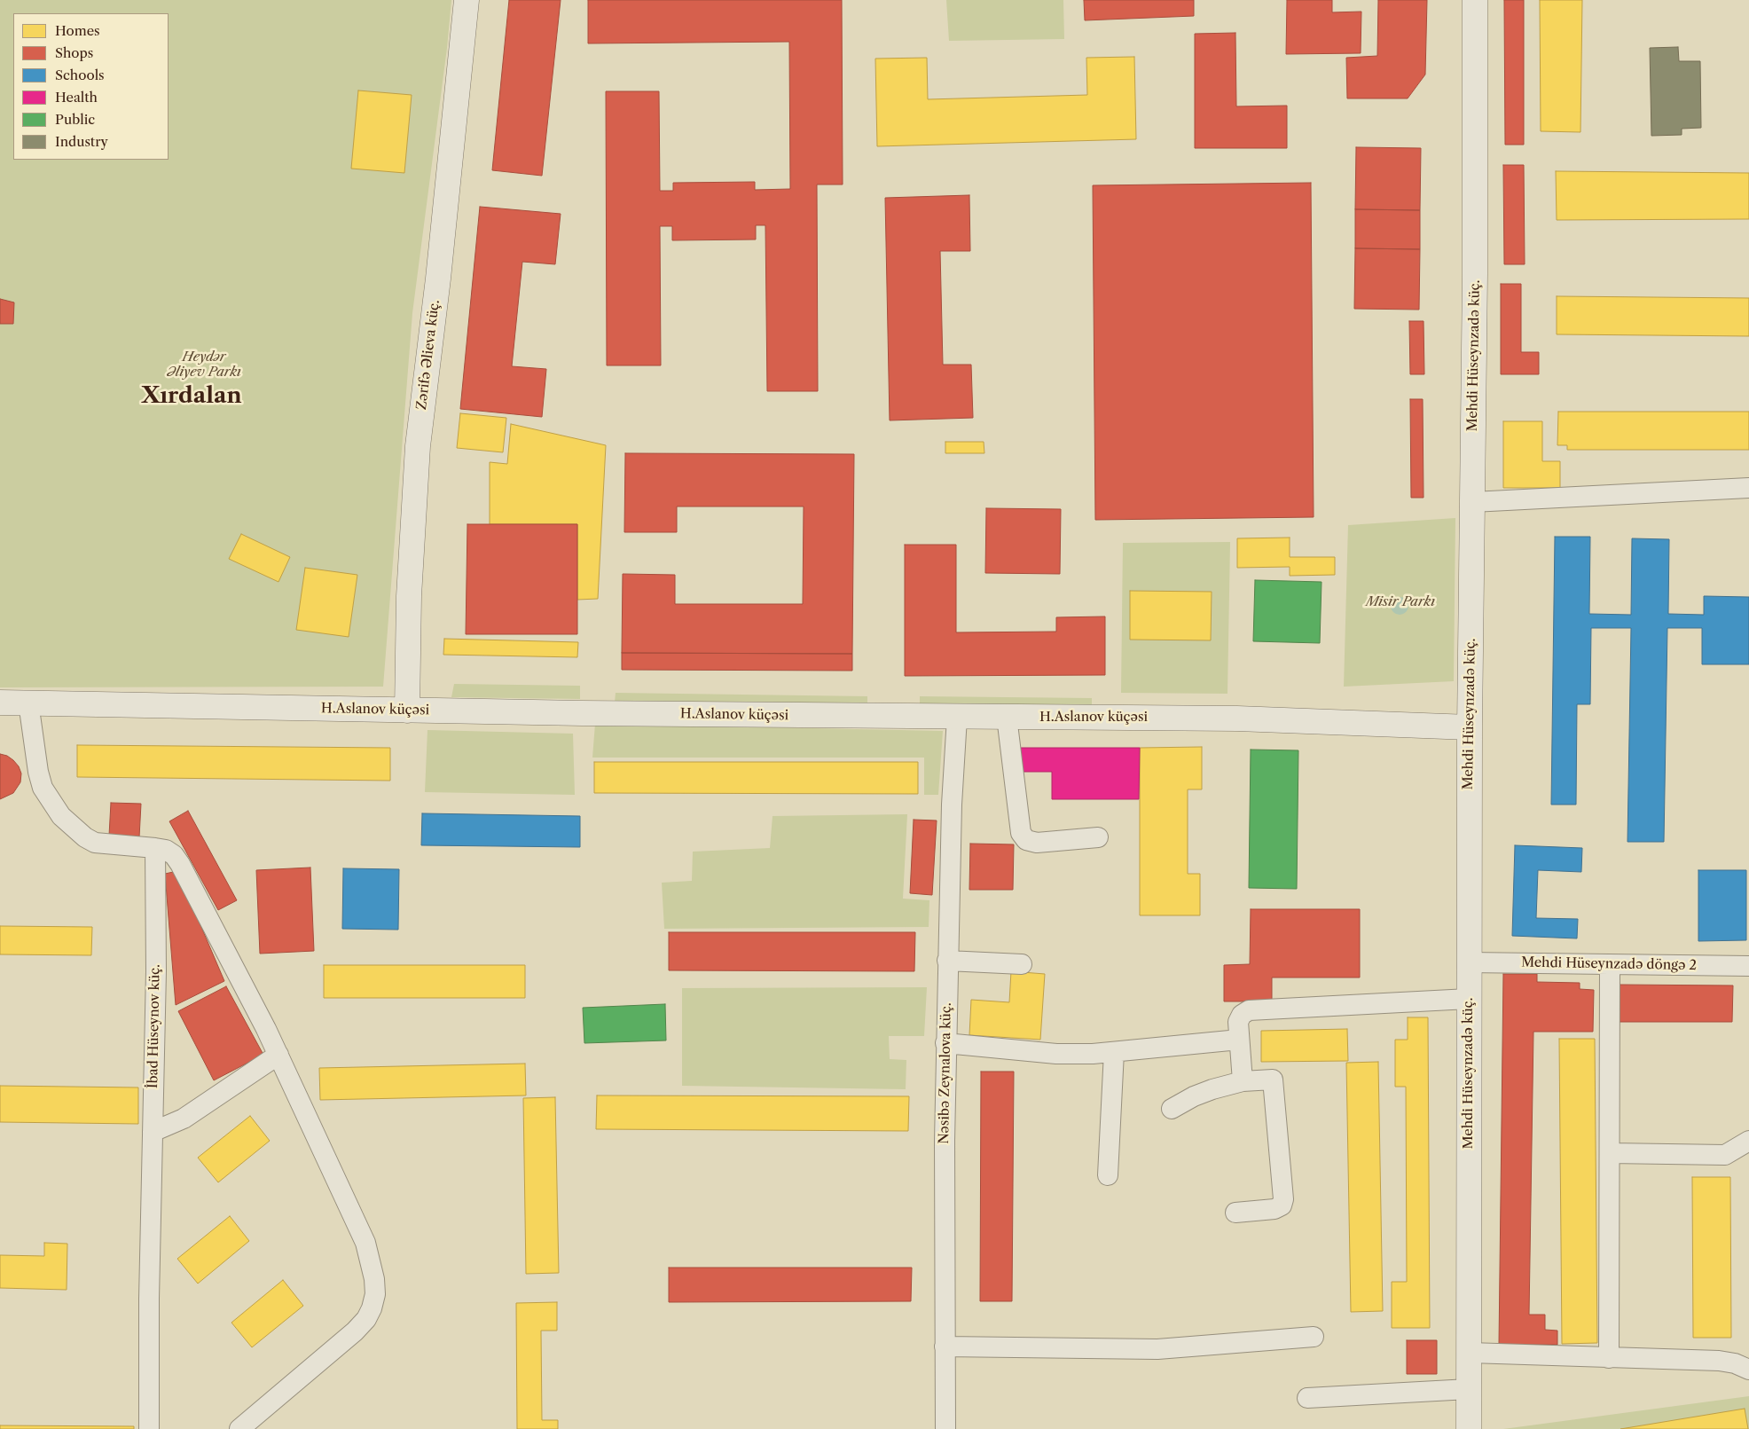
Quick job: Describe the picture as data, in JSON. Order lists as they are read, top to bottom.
{
  "streets": {
    "street": [
      "Zərifə Əlieva küç.",
      "Mehdi Hüseynzadə küç.",
      "H.Aslanov küçəsi",
      "Mehdi Hüseynzadə döngə 2",
      "İbad Hüseynov küç.",
      "Nəsibə Zeynalova küç."
    ]
  },
  "crossings": [
    ["Zərifə Əlieva küç.", "H.Aslanov küçəsi"],
    ["Mehdi Hüseynzadə küç.", "H.Aslanov küçəsi"],
    ["Mehdi Hüseynzadə küç.", "Mehdi Hüseynzadə döngə 2"],
    ["H.Aslanov küçəsi", "Nəsibə Zeynalova küç."]
  ],
  "districts": ["Xırdalan"],
  "parks": ["Heydər Əliyev Parkı", "Misir Parkı"],
  "legend": [
    "Homes",
    "Shops",
    "Schools",
    "Health",
    "Public",
    "Industry"
  ]
}
